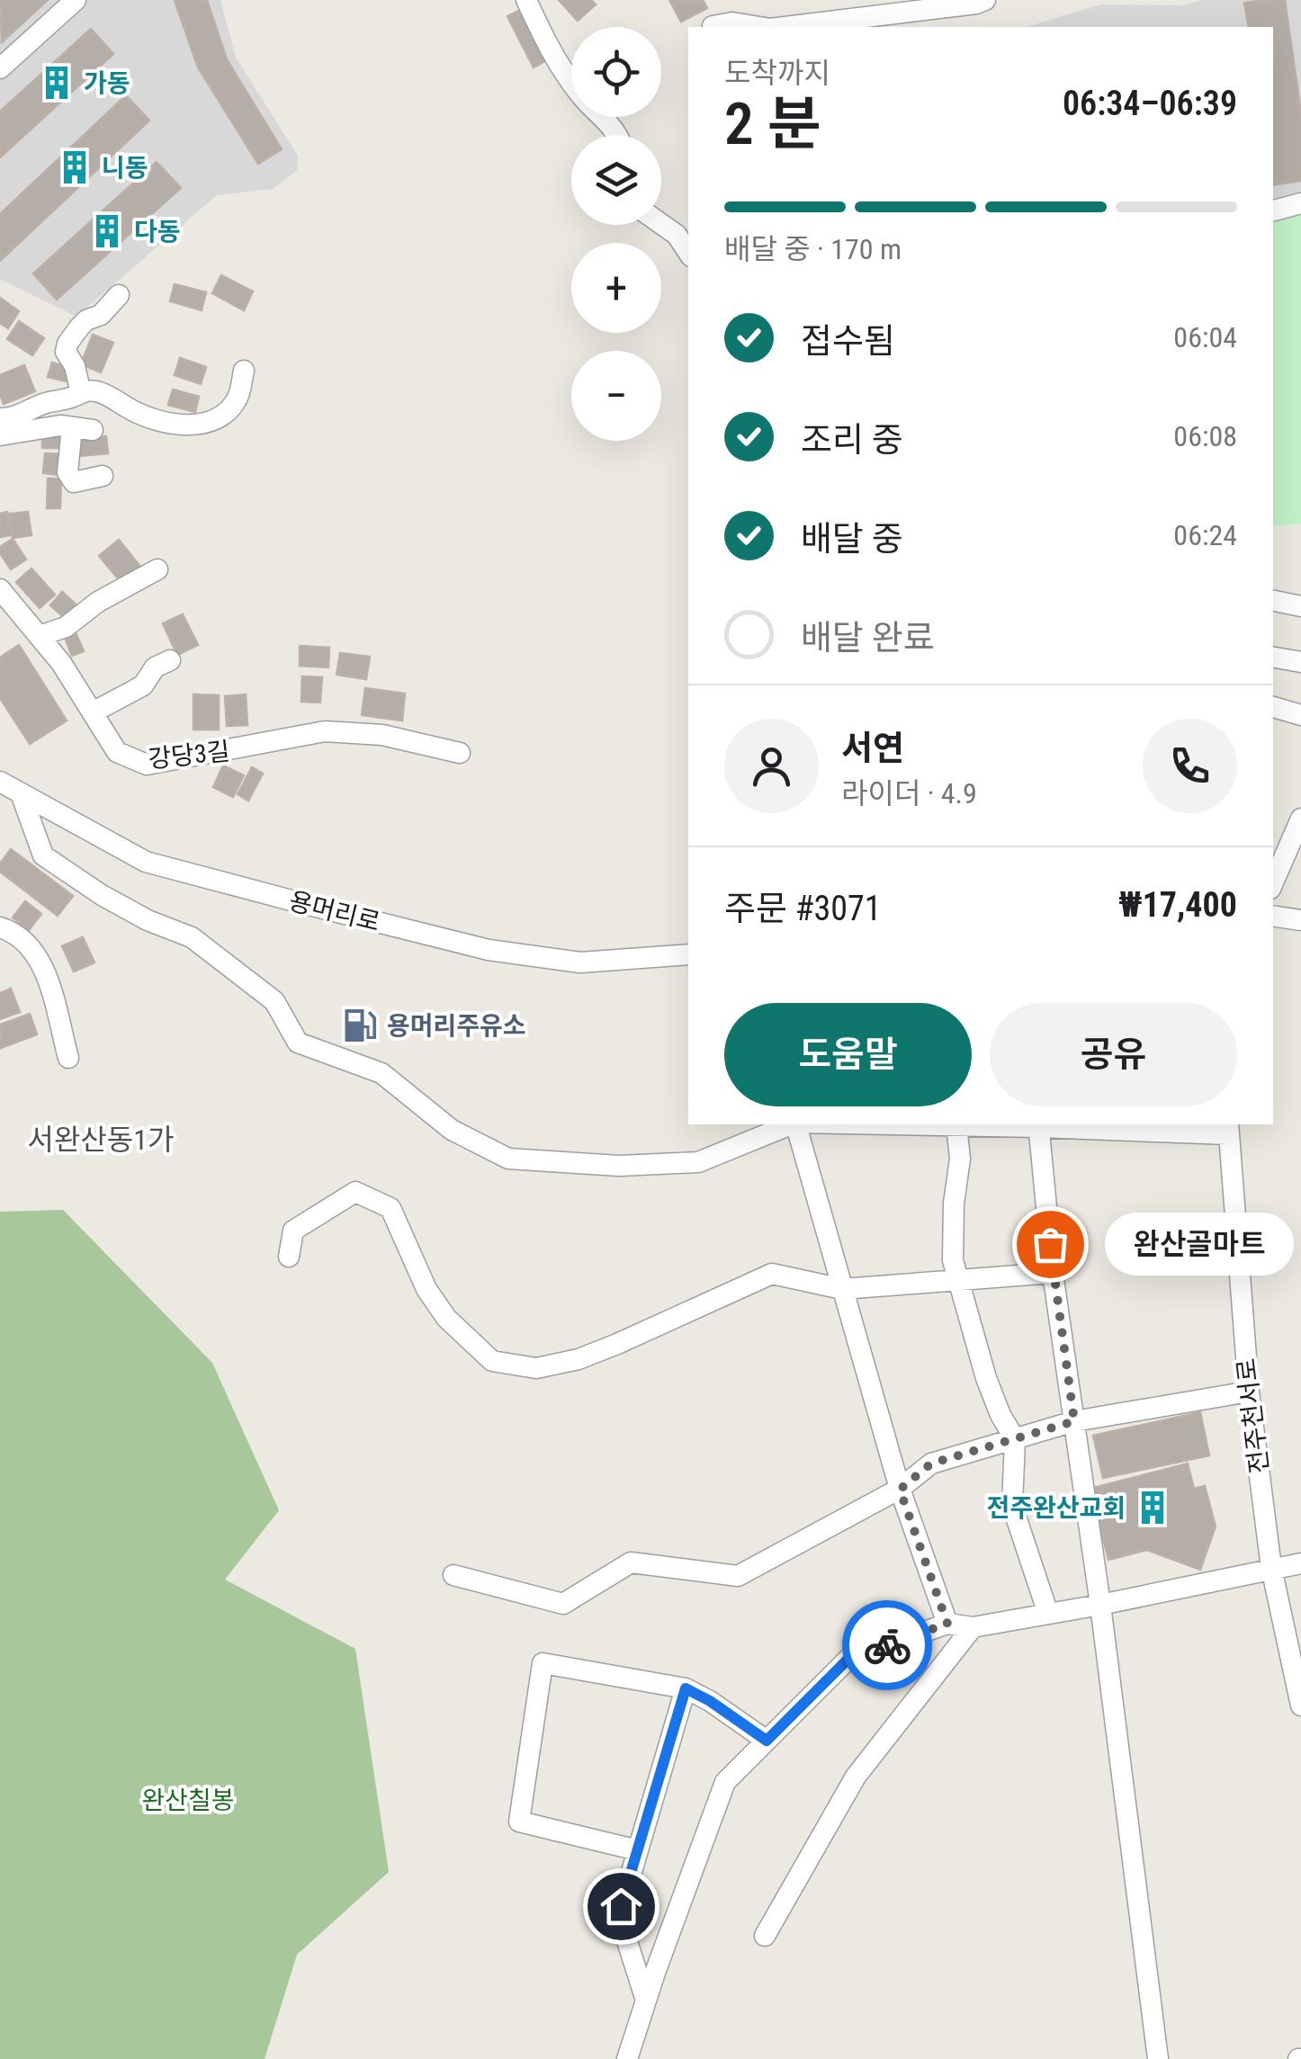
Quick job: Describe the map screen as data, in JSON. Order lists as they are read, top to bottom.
{
  "streets": {
    "street": ["강당3길", "용머리로", "전주천서로"]
  },
  "districts": ["서완산동1가"],
  "parks": ["완산칠봉"],
  "places": {
    "building": [
      "가동",
      "니동",
      "다동",
      "전주완산교회"
    ],
    "fuel station": ["용머리주유소"],
    "other": ["완산골마트"]
  },
  "page": {
    "map_buttons": ["+", "−"],
    "heading": ["2 분", "도착까지", "06:34–06:39"],
    "panel": [
      "서연",
      "라이더 · 4.9",
      "주문 #3071",
      "₩17,400"
    ],
    "bar": "배달 중 · 170 m",
    "list": [
      ["접수됨", "06:04"],
      ["조리 중", "06:08"],
      ["배달 중", "06:24"],
      "배달 완료"
    ],
    "buttons": ["도움말", "공유"],
    "bubble": "완산골마트"
  }
}
